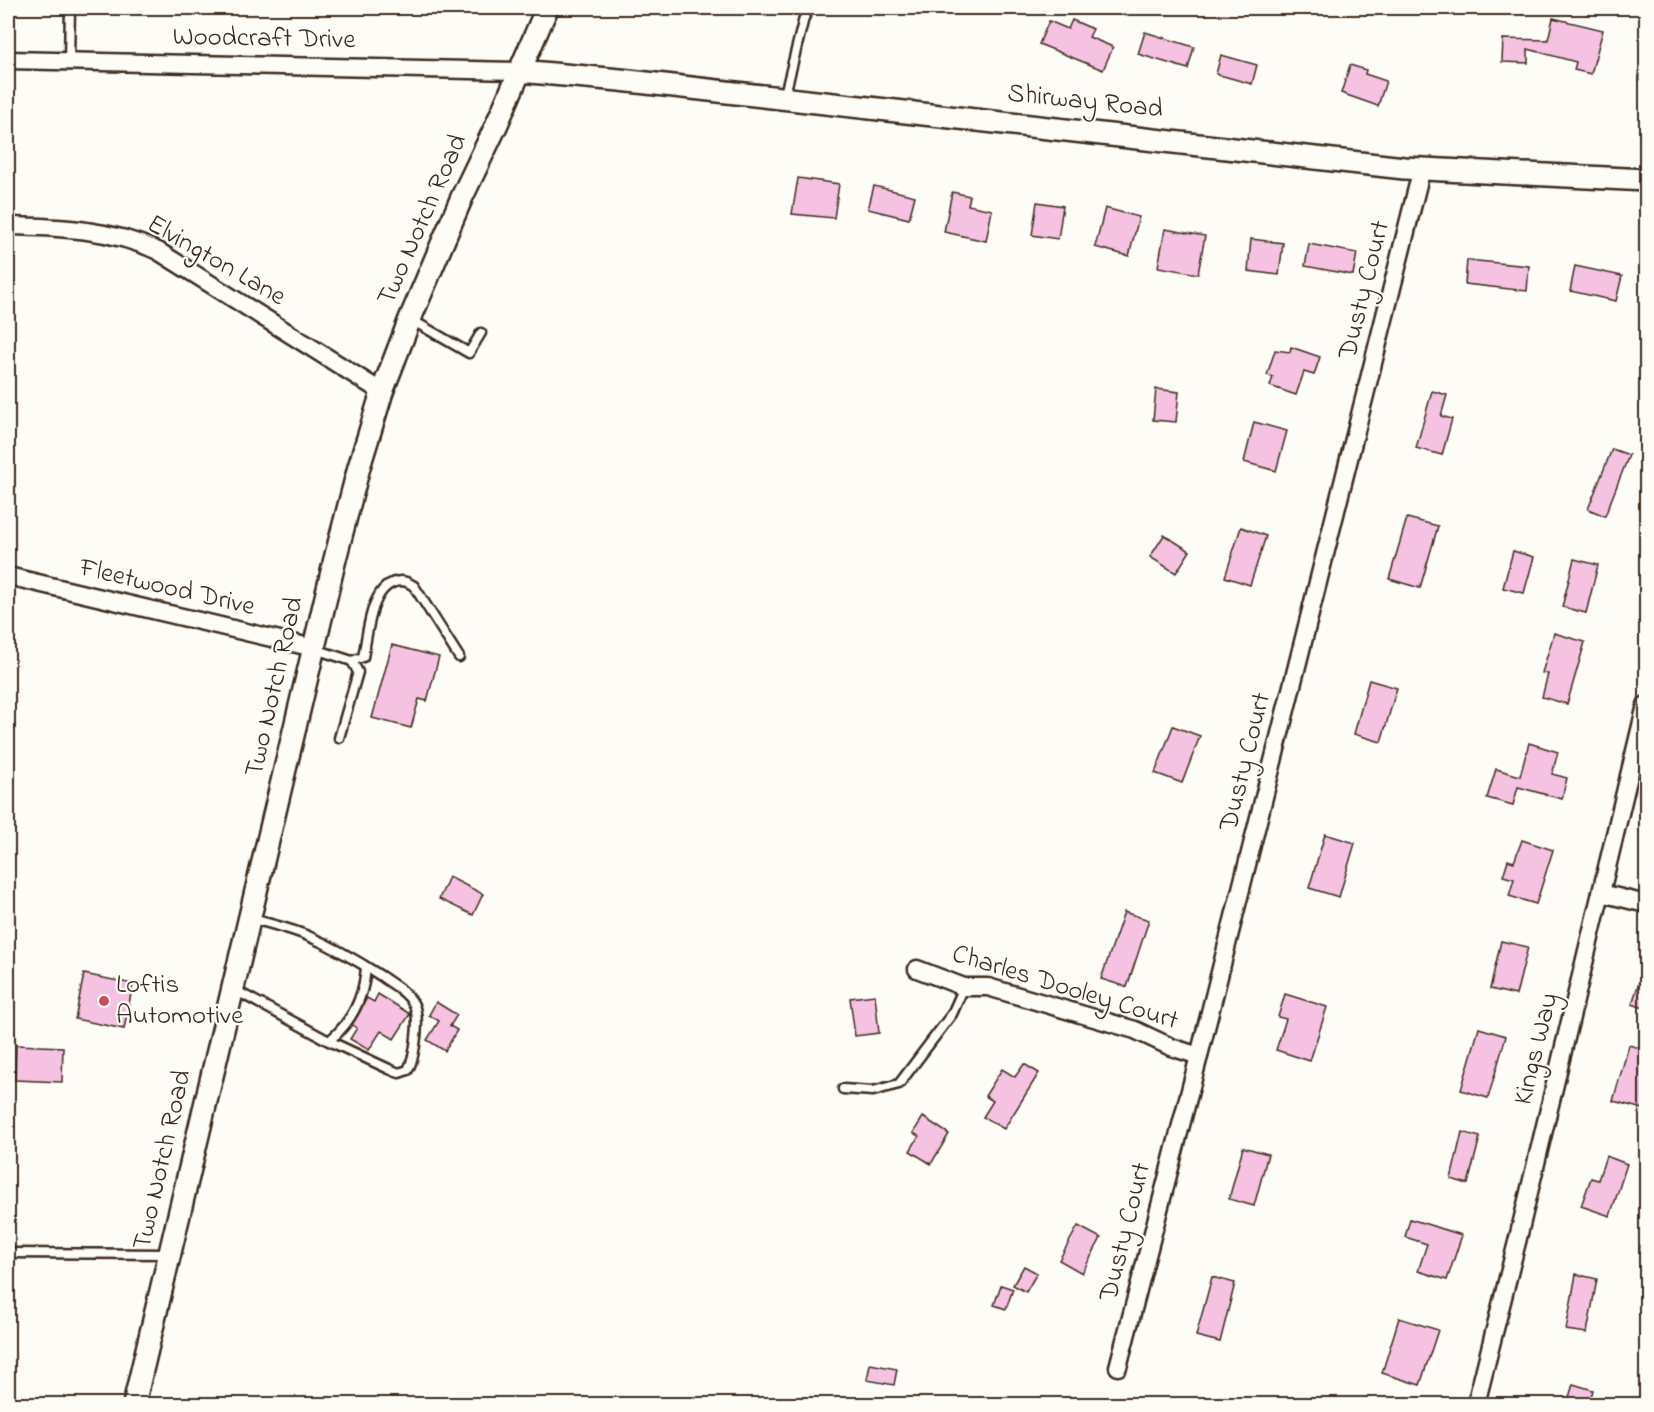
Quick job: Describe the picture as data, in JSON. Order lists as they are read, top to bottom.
{
  "streets": {
    "street": [
      "Woodcraft Drive",
      "Shirway Road",
      "Two Notch Road",
      "Elvington Lane",
      "Dusty Court",
      "Fleetwood Drive",
      "Charles Dooley Court",
      "Kings Way"
    ]
  },
  "crossings": [
    ["Woodcraft Drive", "Shirway Road"],
    ["Woodcraft Drive", "Two Notch Road"],
    ["Shirway Road", "Two Notch Road"],
    ["Shirway Road", "Dusty Court"],
    ["Two Notch Road", "Elvington Lane"],
    ["Two Notch Road", "Fleetwood Drive"],
    ["Dusty Court", "Charles Dooley Court"]
  ],
  "places": ["Loftis Automotive"]
}
